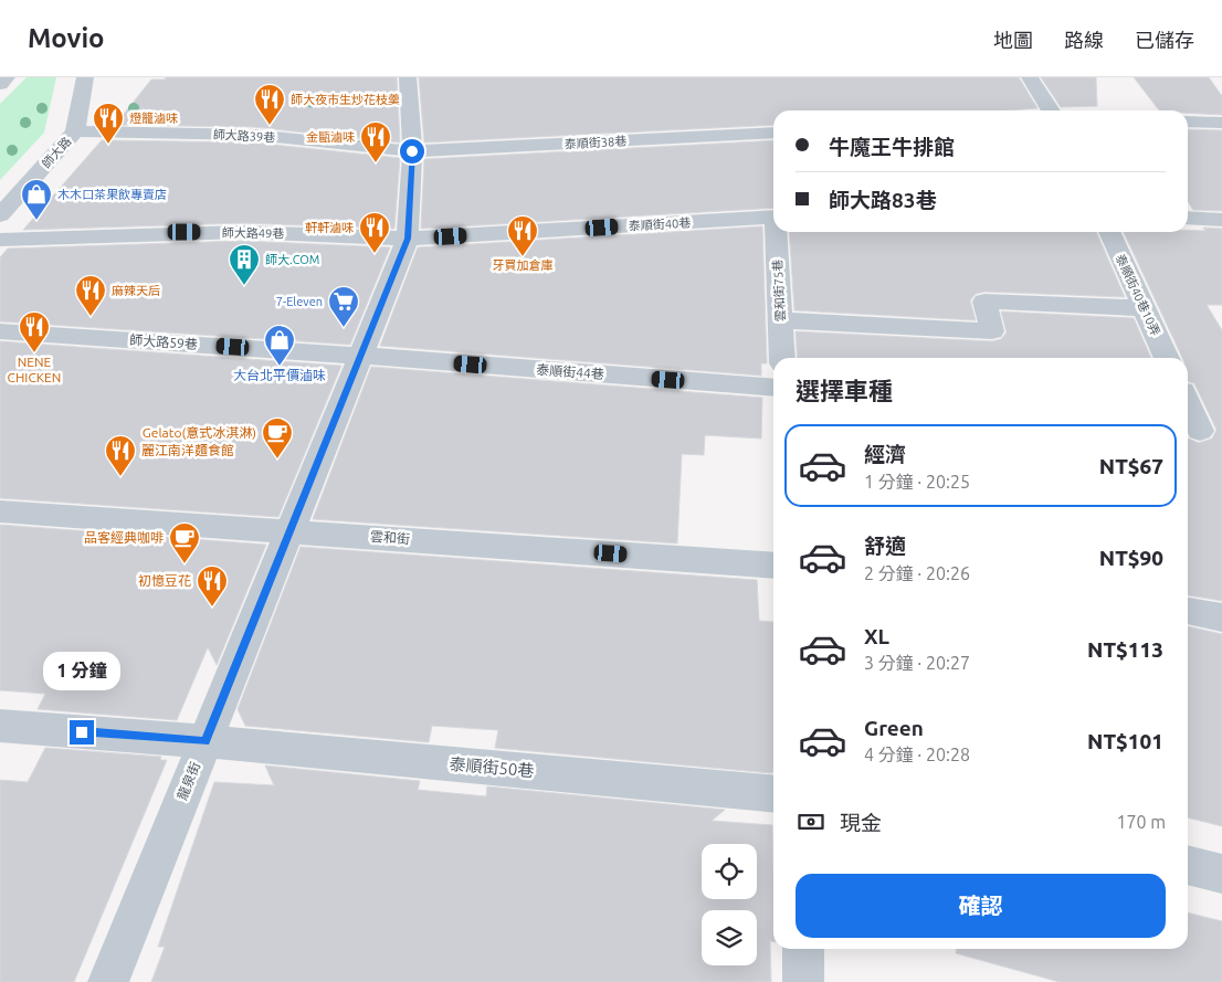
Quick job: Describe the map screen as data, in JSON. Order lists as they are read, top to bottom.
{
  "streets": {
    "street": [
      "師大路39巷",
      "泰順街38巷",
      "師大路",
      "泰順街40巷",
      "師大路49巷",
      "雲和街75巷",
      "泰順街40巷10弄",
      "師大路59巷",
      "泰順街44巷",
      "雲和街",
      "泰順街50巷",
      "龍泉街"
    ]
  },
  "crossings": [
    ["師大路39巷", "泰順街38巷"],
    ["師大路39巷", "師大路"],
    ["師大路39巷", "龍泉街"],
    ["泰順街38巷", "龍泉街"],
    ["泰順街40巷", "師大路49巷"],
    ["泰順街40巷", "龍泉街"],
    ["師大路49巷", "龍泉街"],
    ["師大路59巷", "泰順街44巷"],
    ["師大路59巷", "龍泉街"],
    ["泰順街44巷", "龍泉街"],
    ["雲和街", "龍泉街"],
    ["泰順街50巷", "龍泉街"]
  ],
  "places": {
    "restaurant": [
      "師大夜市生炒花枝羹",
      "燈籠滷味",
      "金甌滷味",
      "軒軒滷味",
      "牙買加倉庫",
      "麻辣天后",
      "NENE CHICKEN",
      "麗江南洋麵食館",
      "初憶豆花"
    ],
    "shop": ["木木口茶果飲專賣店", "大台北平價滷味"],
    "building": ["師大.COM"],
    "supermarket": ["7-Eleven"],
    "cafe": ["Gelato(意式冰淇淋)", "品客經典咖啡"]
  },
  "page": {
    "header": "Movio",
    "nav": ["地圖", "路線", "已儲存"],
    "banner": ["牛魔王牛排館", "師大路83巷"],
    "heading": "選擇車種",
    "list": [
      {
        "name": "經濟",
        "note": "1 分鐘 · 20:25",
        "value": "NT$67"
      },
      {
        "name": "舒適",
        "note": "2 分鐘 · 20:26",
        "value": "NT$90"
      },
      {
        "name": "XL",
        "note": "3 分鐘 · 20:27",
        "value": "NT$113"
      },
      {
        "name": "Green",
        "note": "4 分鐘 · 20:28",
        "value": "NT$101"
      }
    ],
    "bubble": "1 分鐘",
    "pay": ["現金", "170 m"],
    "buttons": "確認"
  }
}
